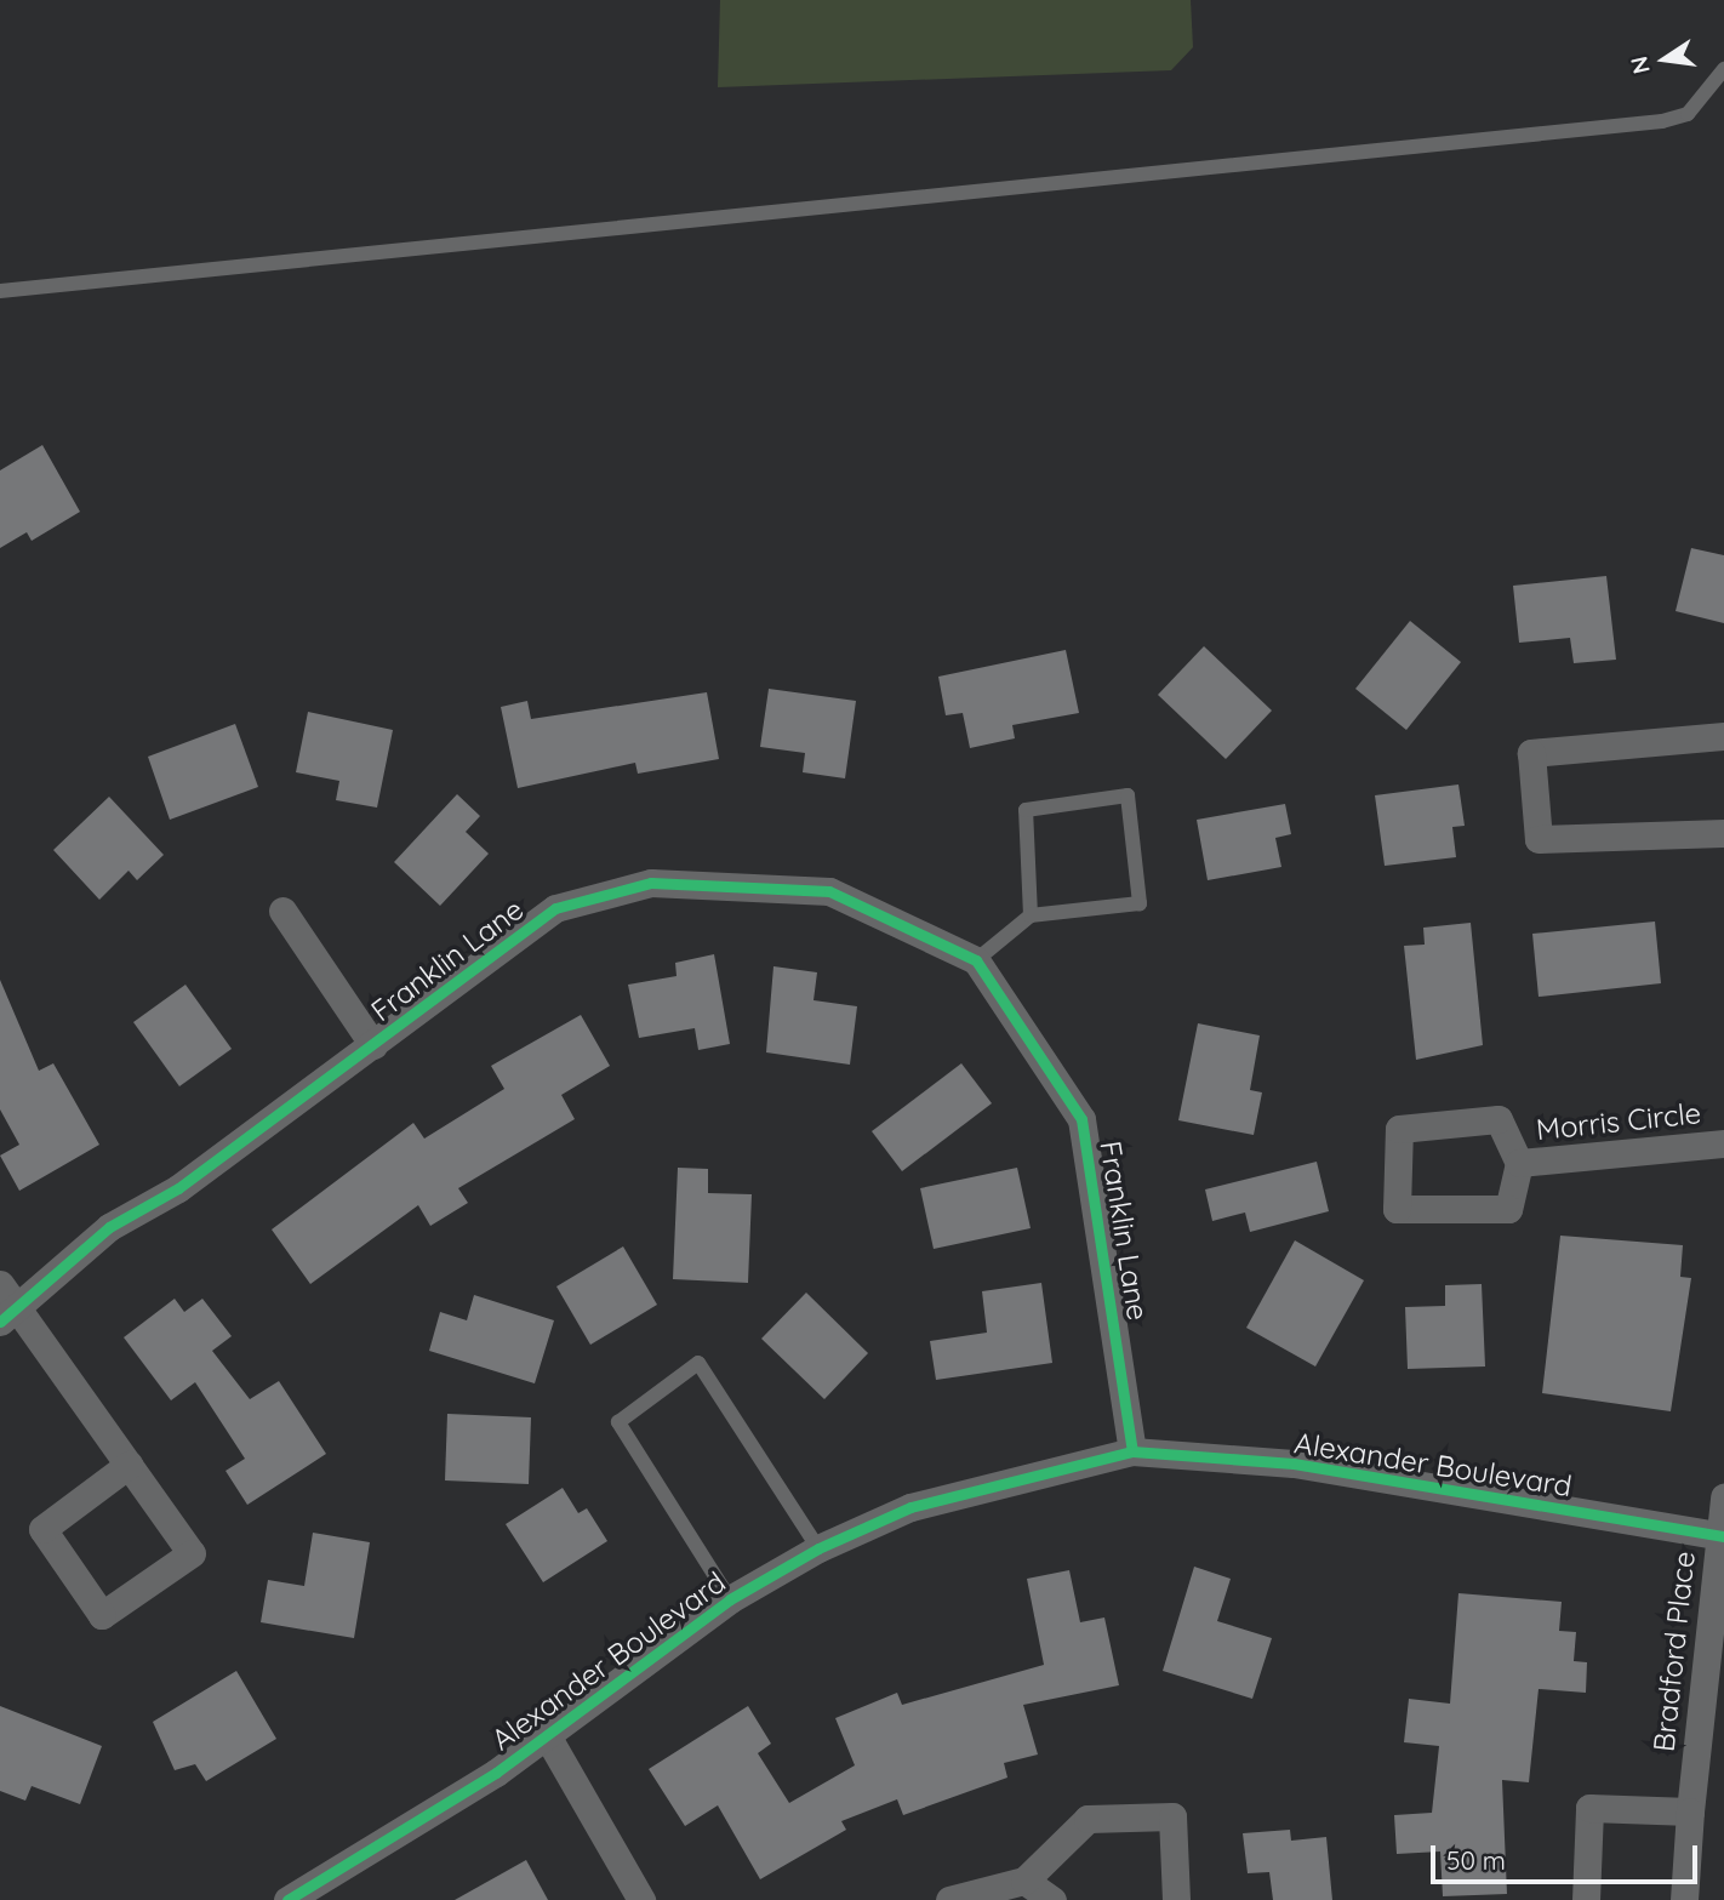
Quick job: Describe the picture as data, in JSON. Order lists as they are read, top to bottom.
{
  "streets": {
    "street": [
      "Franklin Lane",
      "Morris Circle",
      "Alexander Boulevard",
      "Bradford Place"
    ]
  },
  "crossings": [
    ["Franklin Lane", "Alexander Boulevard"],
    ["Alexander Boulevard", "Bradford Place"]
  ],
  "scale_bar": "50 m",
  "north": "left"
}
